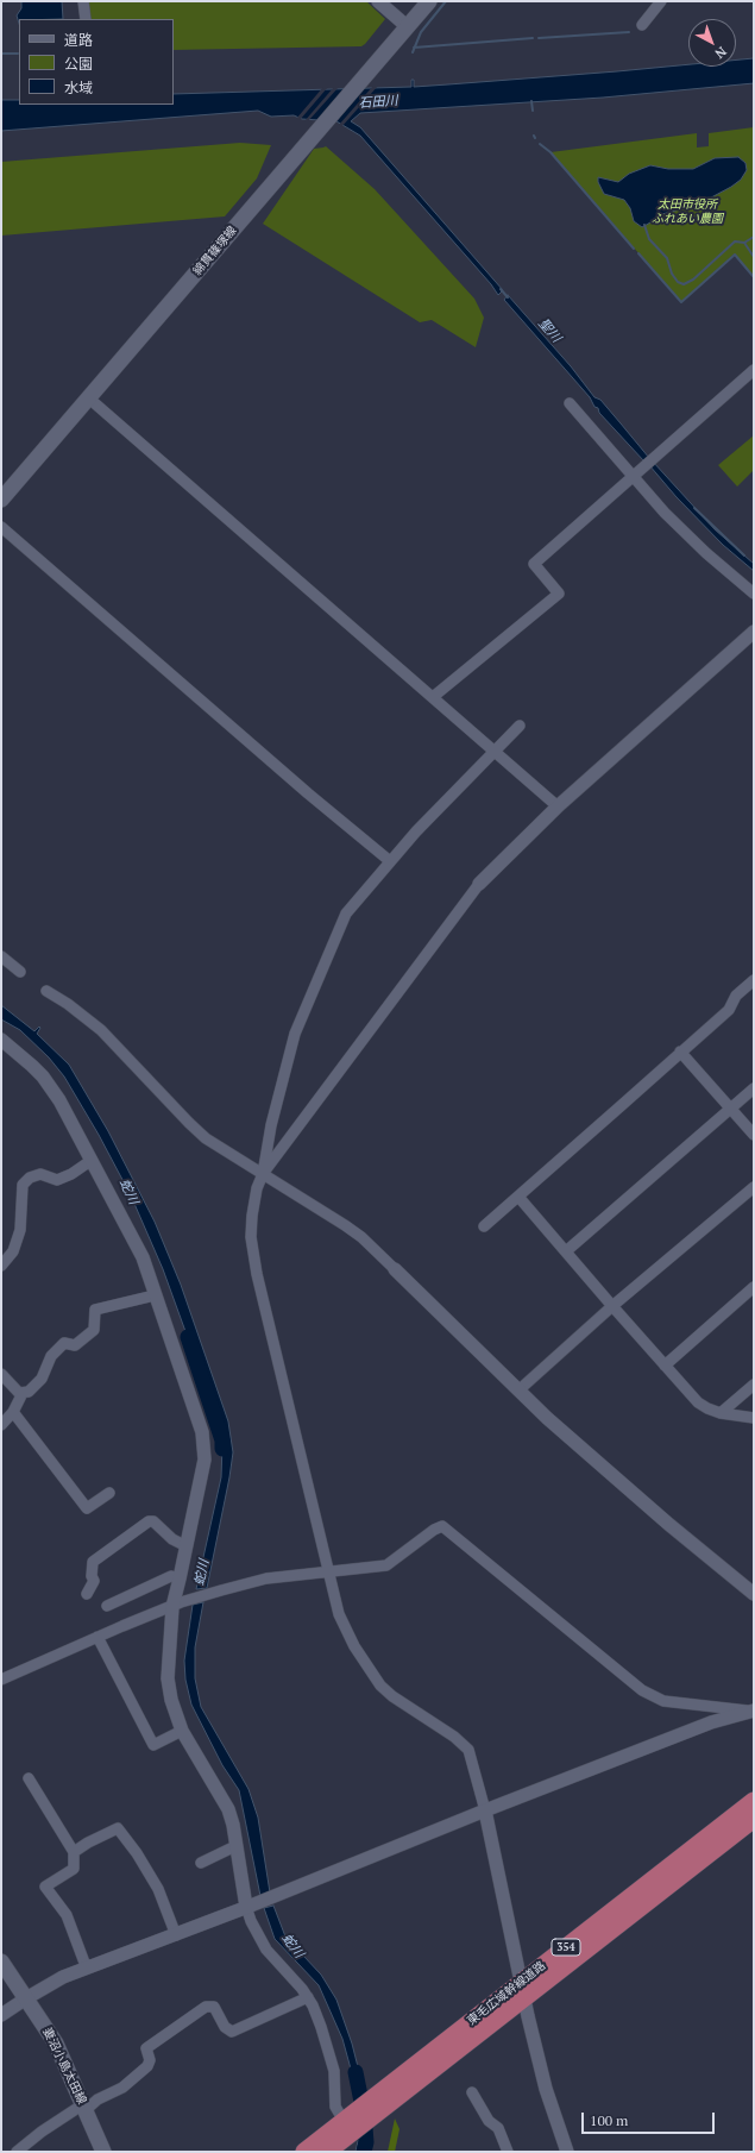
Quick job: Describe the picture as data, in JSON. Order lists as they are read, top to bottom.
{
  "streets": {
    "highway": ["354", "東毛広域幹線道路"],
    "main road": ["綿貫篠塚線", "妻沼小島太田線"]
  },
  "water": ["石田川", "聖川", "蛇川"],
  "parks": ["太田市役所 ふれあい農園"],
  "legend": ["道路", "公園", "水域"],
  "scale_bar": "100 m",
  "north": "bottom right"
}
